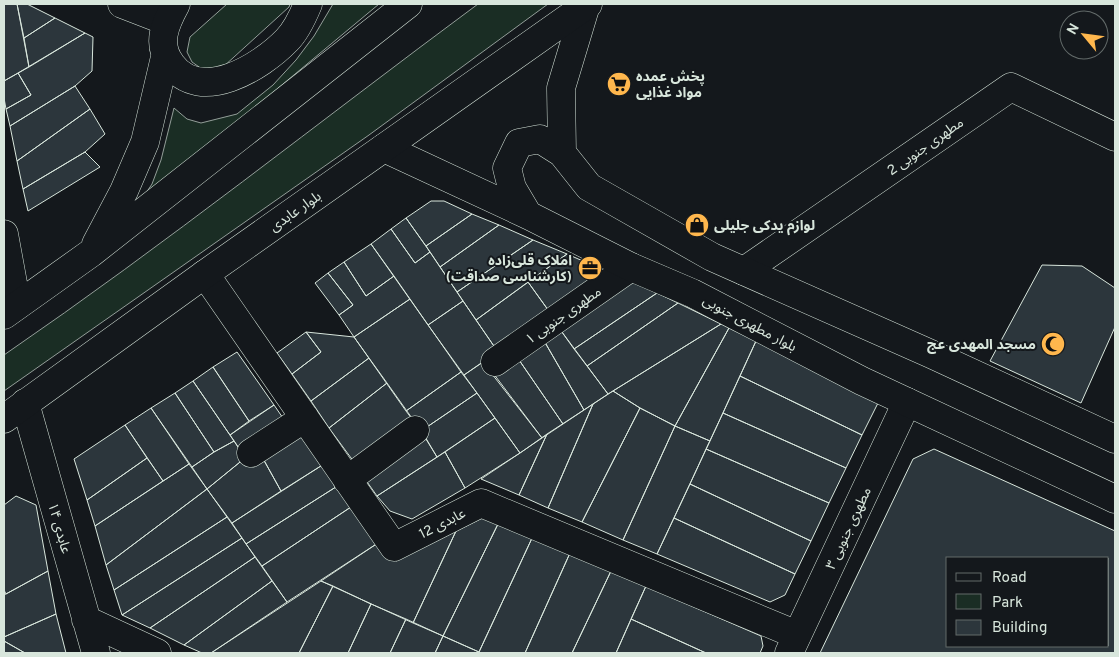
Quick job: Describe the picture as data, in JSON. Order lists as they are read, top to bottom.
{
  "streets": {
    "street": [
      "مطهری جنوبی 2",
      "بلوار عابدی",
      "مطهری جنوبی ۱",
      "بلوار مطهری جنوبی",
      "عابدی 12",
      "عابدی ۱۴",
      "مطهری جنوبی ۳"
    ]
  },
  "crossings": [
    ["بلوار عابدی", "بلوار مطهری جنوبی"],
    ["بلوار عابدی", "عابدی 12"],
    ["بلوار عابدی", "عابدی ۱۴"],
    ["مطهری جنوبی ۱", "بلوار مطهری جنوبی"],
    ["بلوار مطهری جنوبی", "مطهری جنوبی ۳"],
    ["عابدی 12", "مطهری جنوبی ۳"]
  ],
  "places": {
    "supermarket": ["پخش عمده مواد غذایی"],
    "shop": ["لوازم یدکی جلیلی"],
    "office": ["املاک قلی‌زاده (کارشناسی صداقت)"],
    "mosque": ["مسجد المهدی عج"]
  },
  "legend": ["Road", "Park", "Building"],
  "north": "top left"
}
